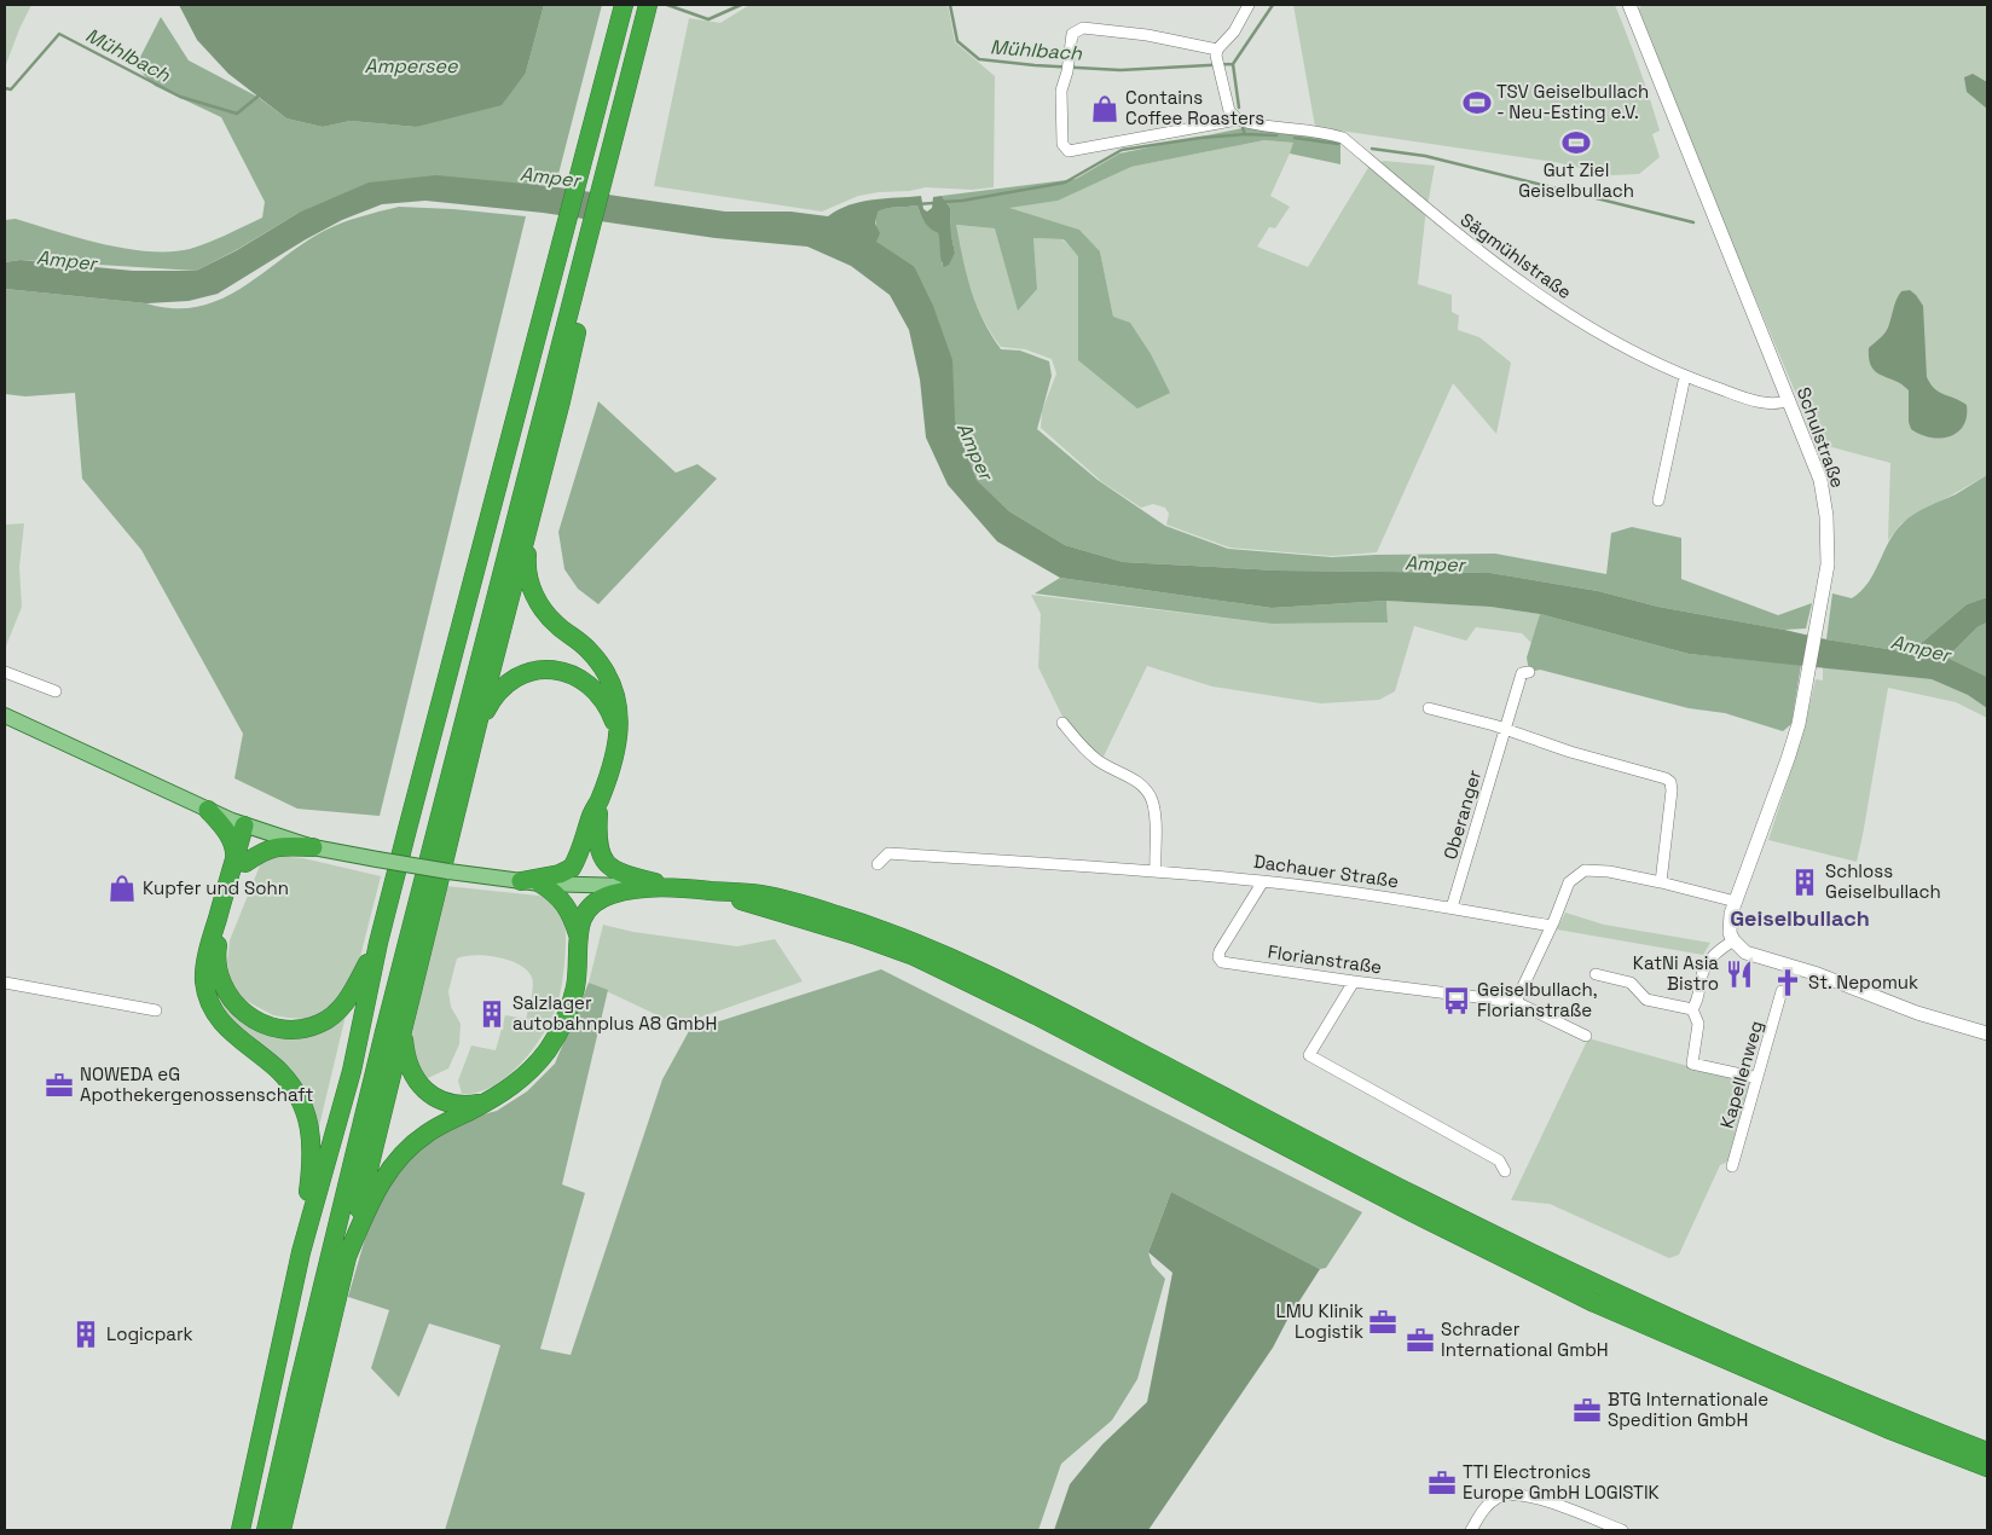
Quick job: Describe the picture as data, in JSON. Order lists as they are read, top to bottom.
{
  "streets": {
    "street": [
      "Sägmühlstraße",
      "Schulstraße",
      "Oberanger",
      "Dachauer Straße",
      "Florianstraße",
      "Kapellenweg"
    ]
  },
  "crossings": [
    ["Sägmühlstraße", "Schulstraße"],
    ["Oberanger", "Dachauer Straße"],
    ["Dachauer Straße", "Florianstraße"]
  ],
  "districts": ["Geiselbullach"],
  "water": ["Mühlbach", "Ampersee", "Amper"],
  "places": {
    "sports": ["TSV Geiselbullach - Neu-Esting e.V.", "Gut Ziel Geiselbullach"],
    "shop": ["Contains Coffee Roasters", "Kupfer und Sohn"],
    "building": ["Schloss Geiselbullach", "Salzlager autobahnplus A8 GmbH", "Logicpark"],
    "restaurant": ["KatNi Asia Bistro"],
    "church": ["St. Nepomuk"],
    "bus stop": ["Geiselbullach, Florianstraße"],
    "office": [
      "NOWEDA eG Apothekergenossenschaft",
      "LMU Klinik Logistik",
      "Schrader International GmbH",
      "BTG Internationale Spedition GmbH",
      "TTI Electronics Europe GmbH LOGISTIK"
    ]
  }
}
